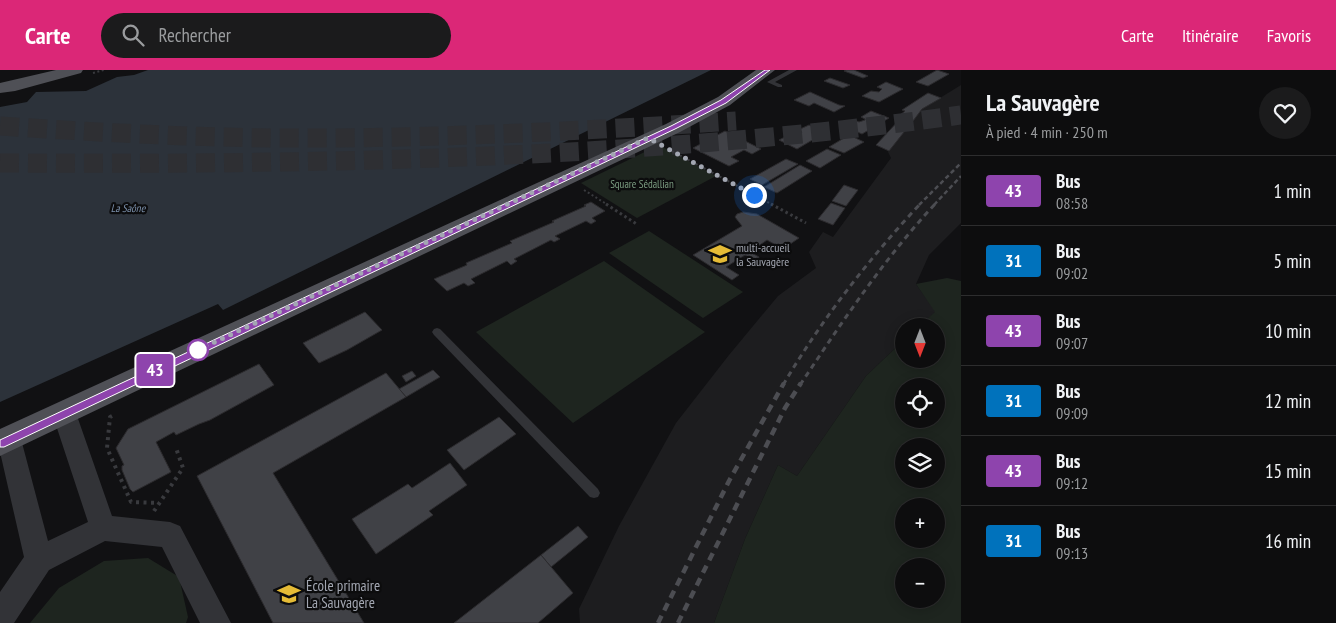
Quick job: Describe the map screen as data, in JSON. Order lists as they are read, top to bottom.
{
  "water": ["La Saône"],
  "parks": ["Square Sédallian"],
  "places": {
    "school or university": ["multi-accueil la Sauvagère", "École primaire La Sauvagère"]
  },
  "lines": ["bus line 43"],
  "north": "bottom",
  "page": {
    "header": "Carte",
    "search": "Rechercher",
    "nav": ["Carte", "Itinéraire", "Favoris"],
    "on_map": "43",
    "heading": ["La Sauvagère", "À pied · 4 min · 250 m"],
    "list": [
      {
        "mark": "43",
        "name": "Bus",
        "note": "08:58",
        "value": "1 min"
      },
      {
        "mark": "31",
        "name": "Bus",
        "note": "09:02",
        "value": "5 min"
      },
      {
        "mark": "43",
        "name": "Bus",
        "note": "09:07",
        "value": "10 min"
      },
      {
        "mark": "31",
        "name": "Bus",
        "note": "09:09",
        "value": "12 min"
      },
      {
        "mark": "43",
        "name": "Bus",
        "note": "09:12",
        "value": "15 min"
      },
      {
        "mark": "31",
        "name": "Bus",
        "note": "09:13",
        "value": "16 min"
      }
    ],
    "map_buttons": ["+", "−"]
  }
}
